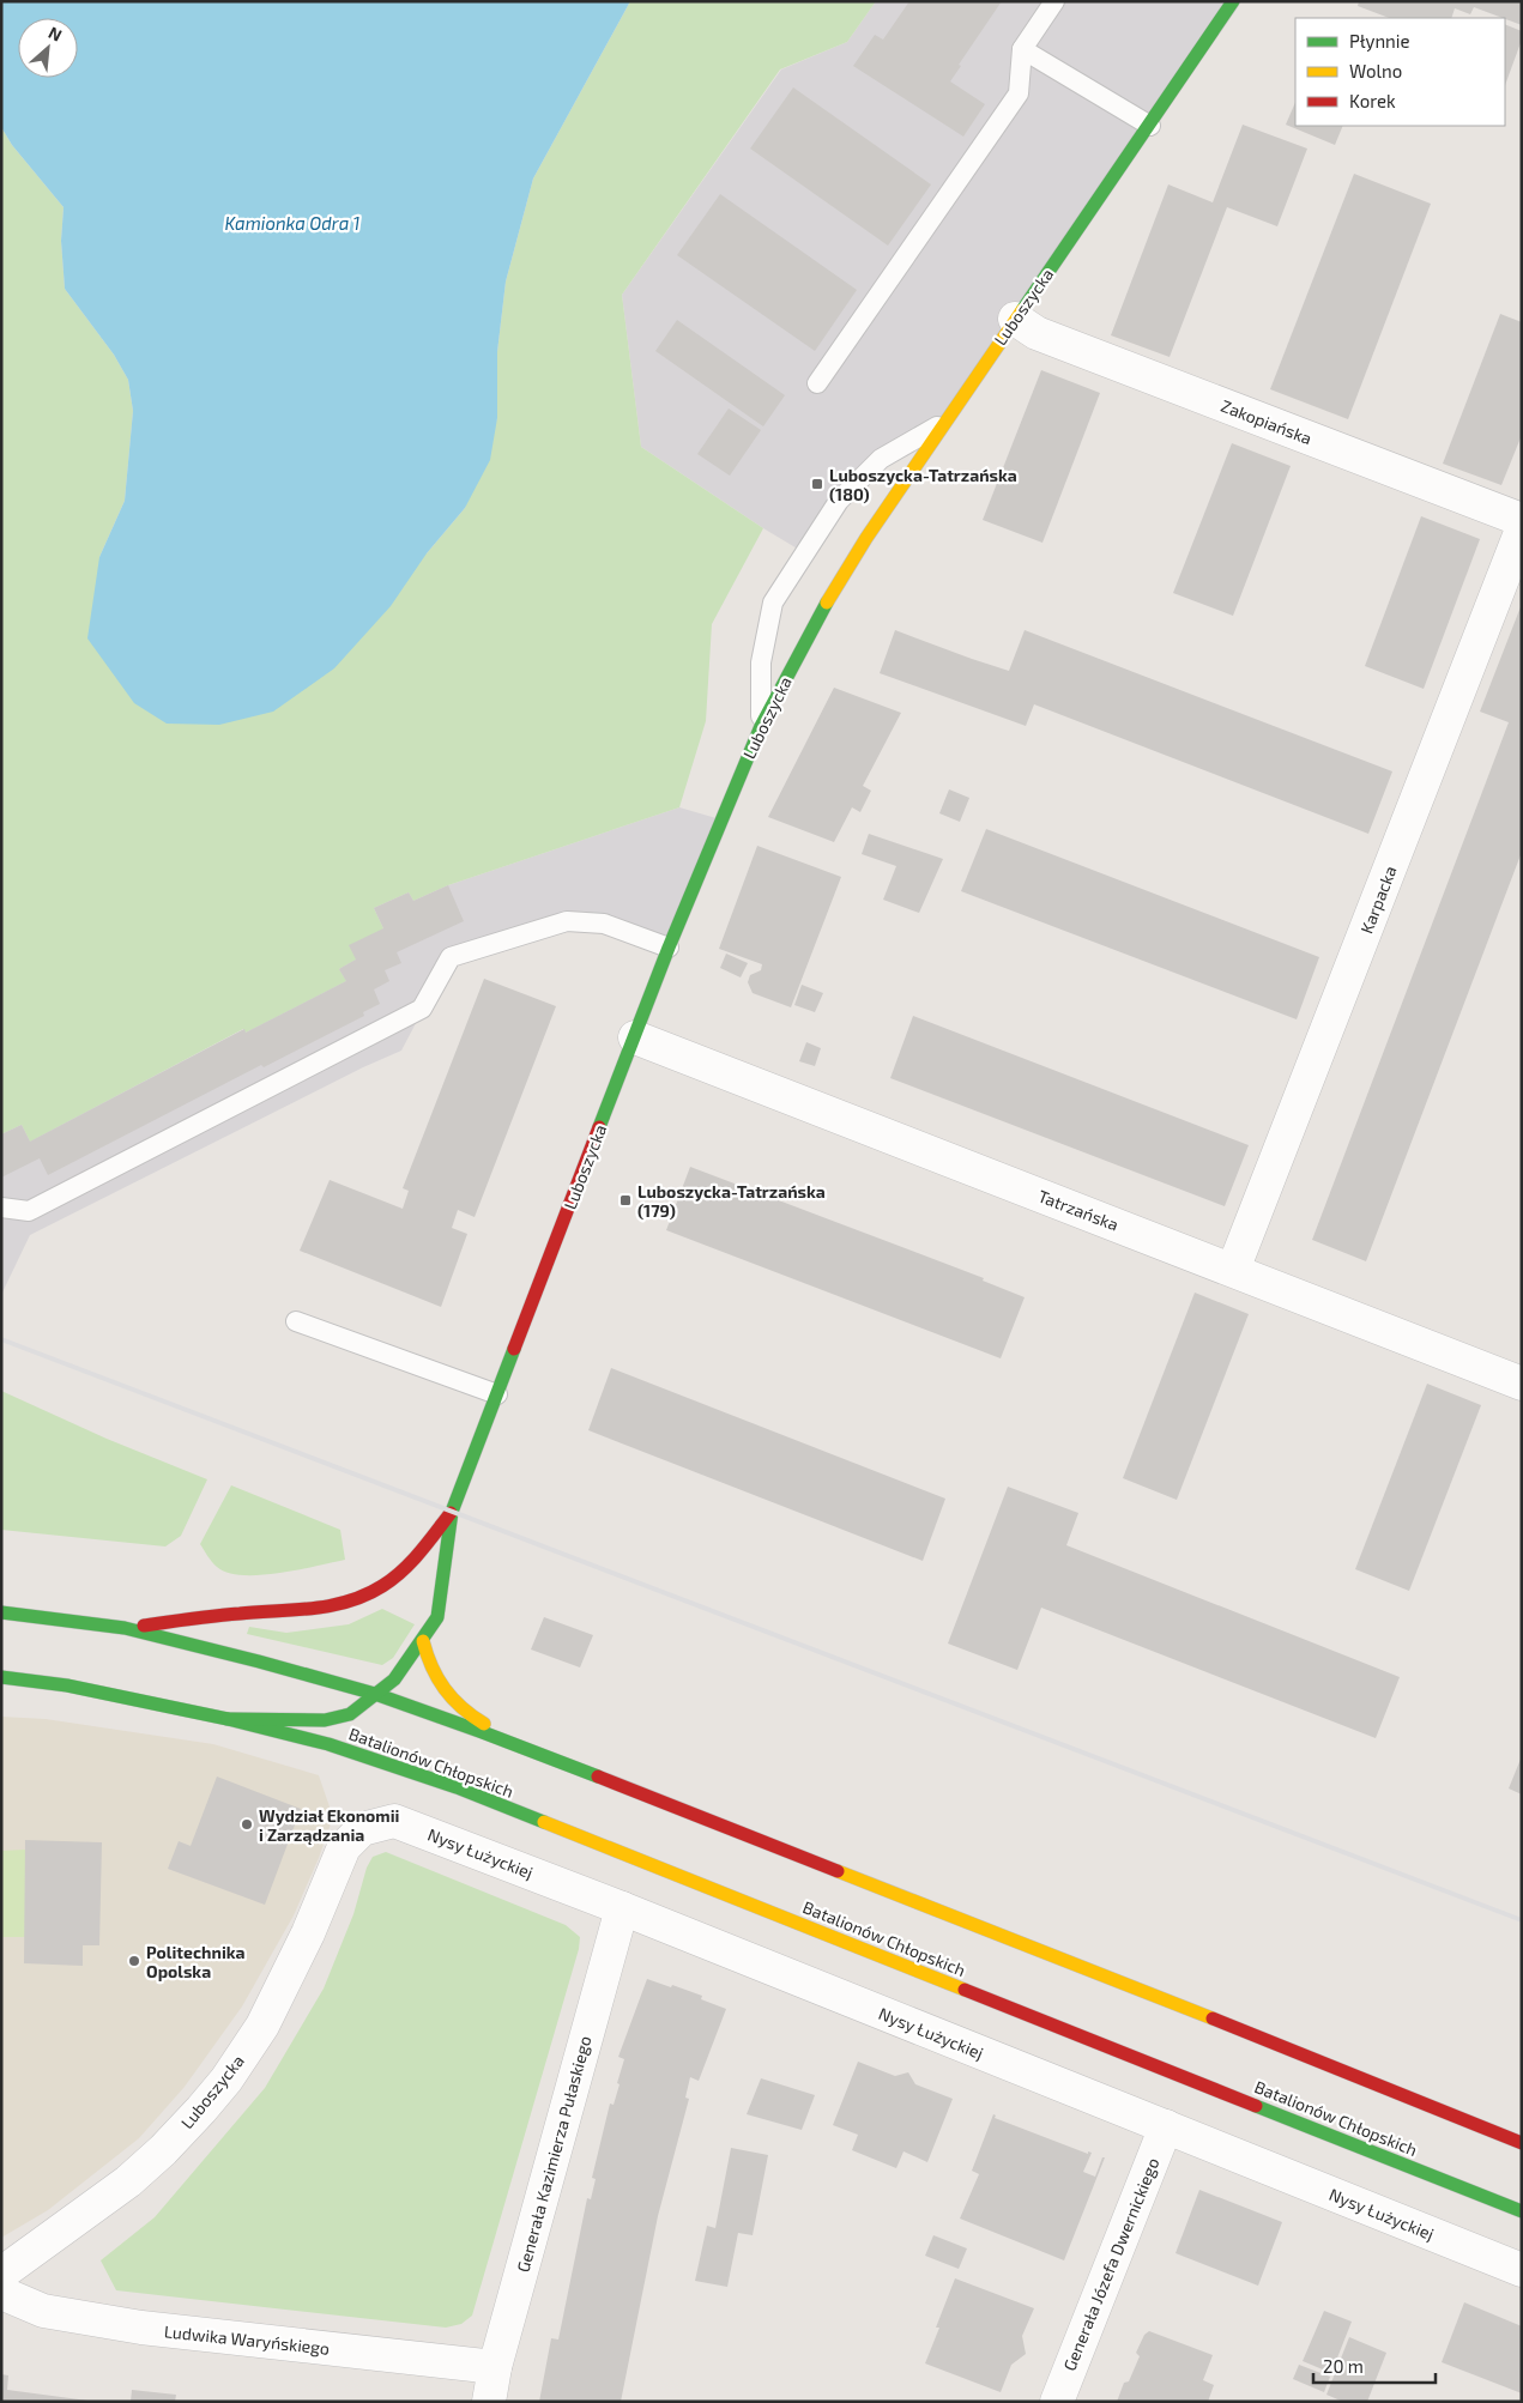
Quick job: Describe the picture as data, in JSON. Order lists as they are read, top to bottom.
{
  "streets": {
    "main road": ["Luboszycka", "Batalionów Chłopskich"],
    "street": [
      "Zakopiańska",
      "Karpacka",
      "Tatrzańska",
      "Nysy Łużyckiej",
      "Generała Kazimierza Pułaskiego",
      "Generała Józefa Dwernickiego",
      "Ludwika Waryńskiego"
    ]
  },
  "crossings": [
    ["Luboszycka", "Zakopiańska"],
    ["Luboszycka", "Tatrzańska"],
    ["Luboszycka", "Nysy Łużyckiej"],
    ["Karpacka", "Tatrzańska"],
    ["Nysy Łużyckiej", "Generała Kazimierza Pułaskiego"],
    ["Nysy Łużyckiej", "Generała Józefa Dwernickiego"],
    ["Generała Kazimierza Pułaskiego", "Ludwika Waryńskiego"]
  ],
  "water": ["Kamionka Odra 1"],
  "places": {
    "transit": ["Luboszycka-Tatrzańska (180)", "Luboszycka-Tatrzańska (179)"],
    "other": ["Wydział Ekonomii i Zarządzania", "Politechnika Opolska"]
  },
  "legend": ["Płynnie", "Wolno", "Korek"],
  "scale_bar": "20 m",
  "north": "top right"
}
